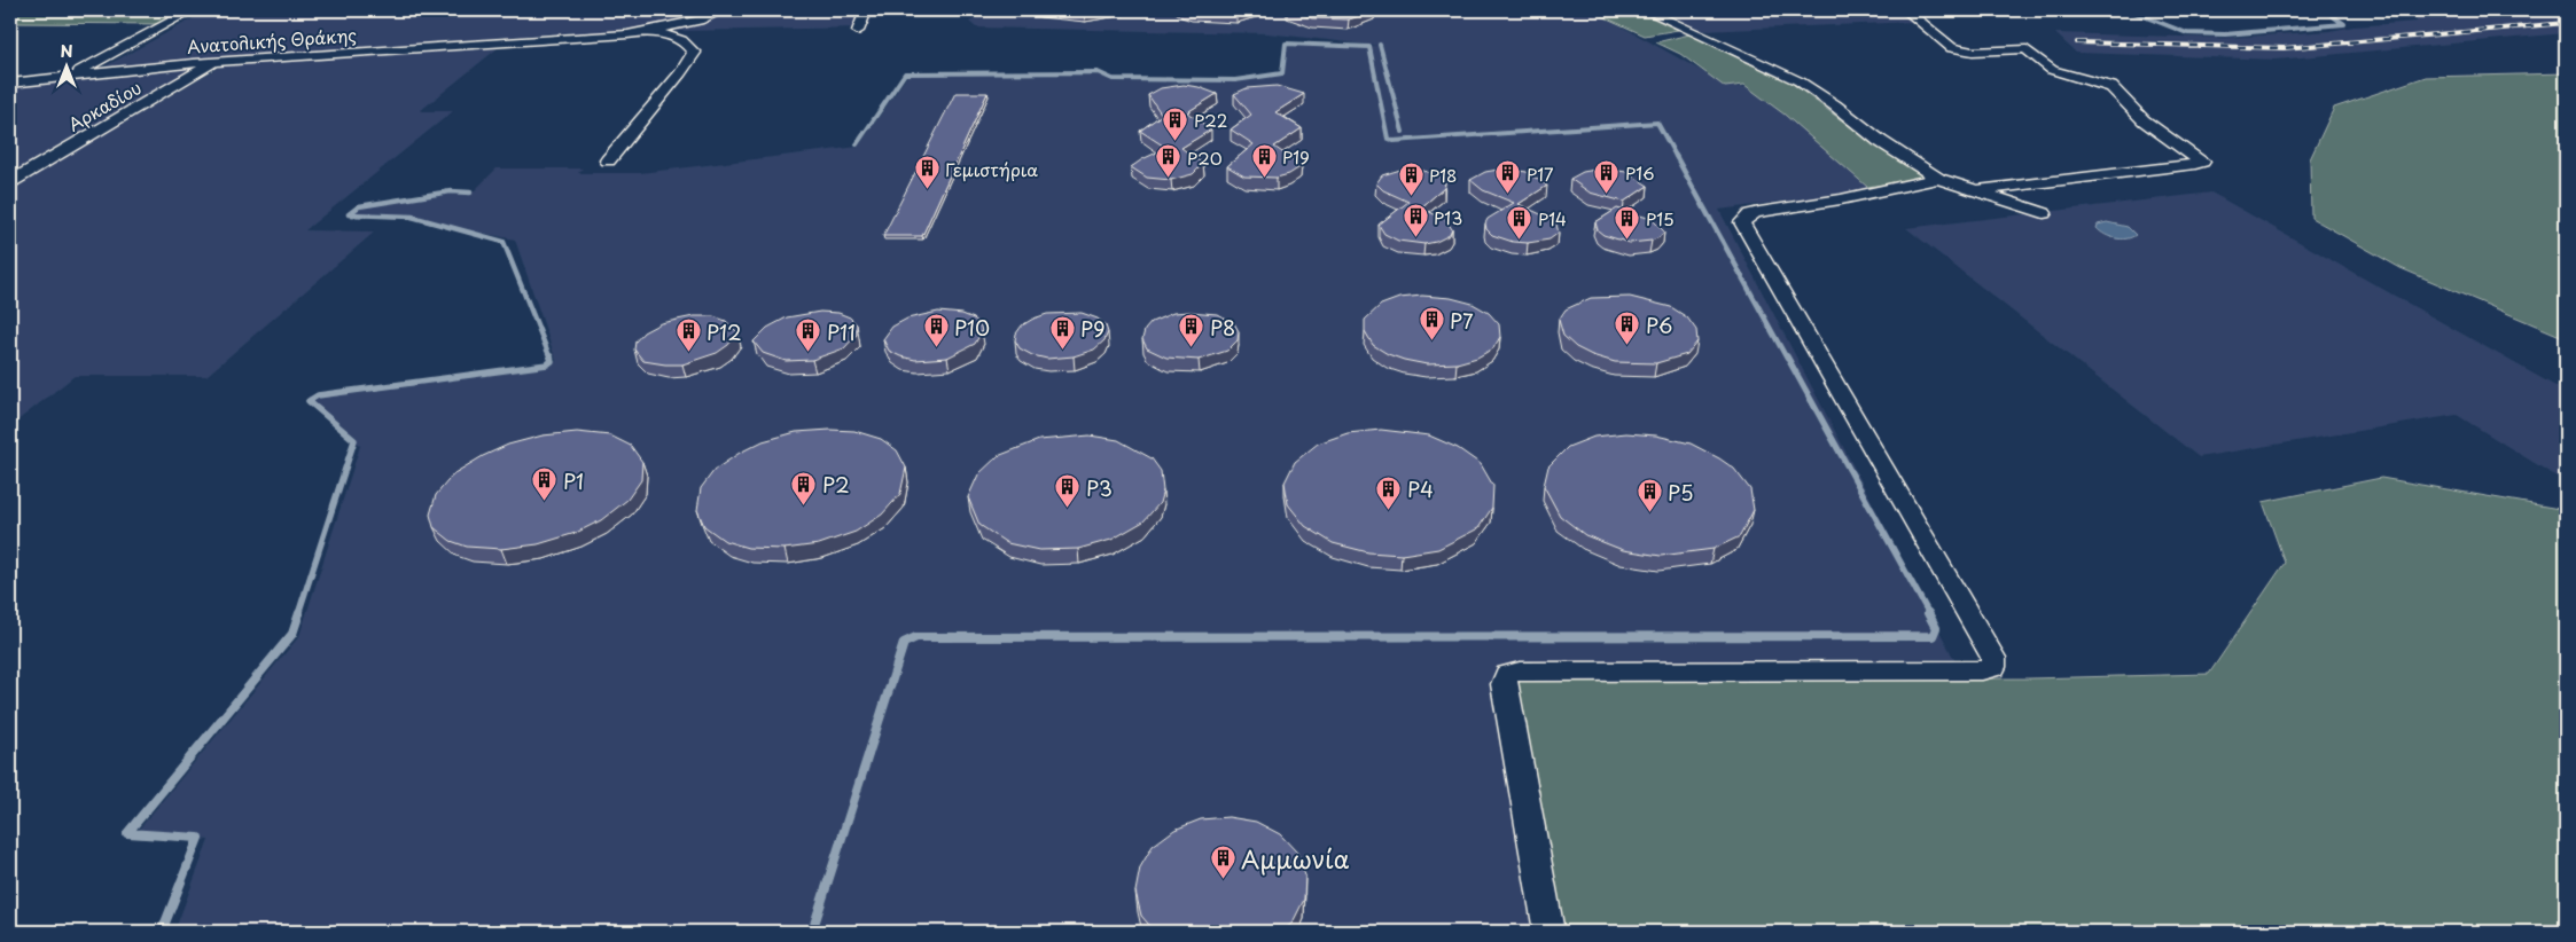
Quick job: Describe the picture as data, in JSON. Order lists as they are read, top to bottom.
{
  "streets": {
    "street": ["Ανατολικής Θράκης", "Αρκαδίου"]
  },
  "crossings": [
    ["Ανατολικής Θράκης", "Αρκαδίου"]
  ],
  "places": {
    "building": [
      "P22",
      "P19",
      "P20",
      "Γεμιστήρια",
      "P16",
      "P17",
      "P18",
      "P13",
      "P14",
      "P15",
      "P7",
      "P6",
      "P10",
      "P8",
      "P9",
      "P12",
      "P11",
      "P1",
      "P2",
      "P3",
      "P4",
      "P5",
      "Αμμωνία"
    ]
  },
  "north": "top"
}
